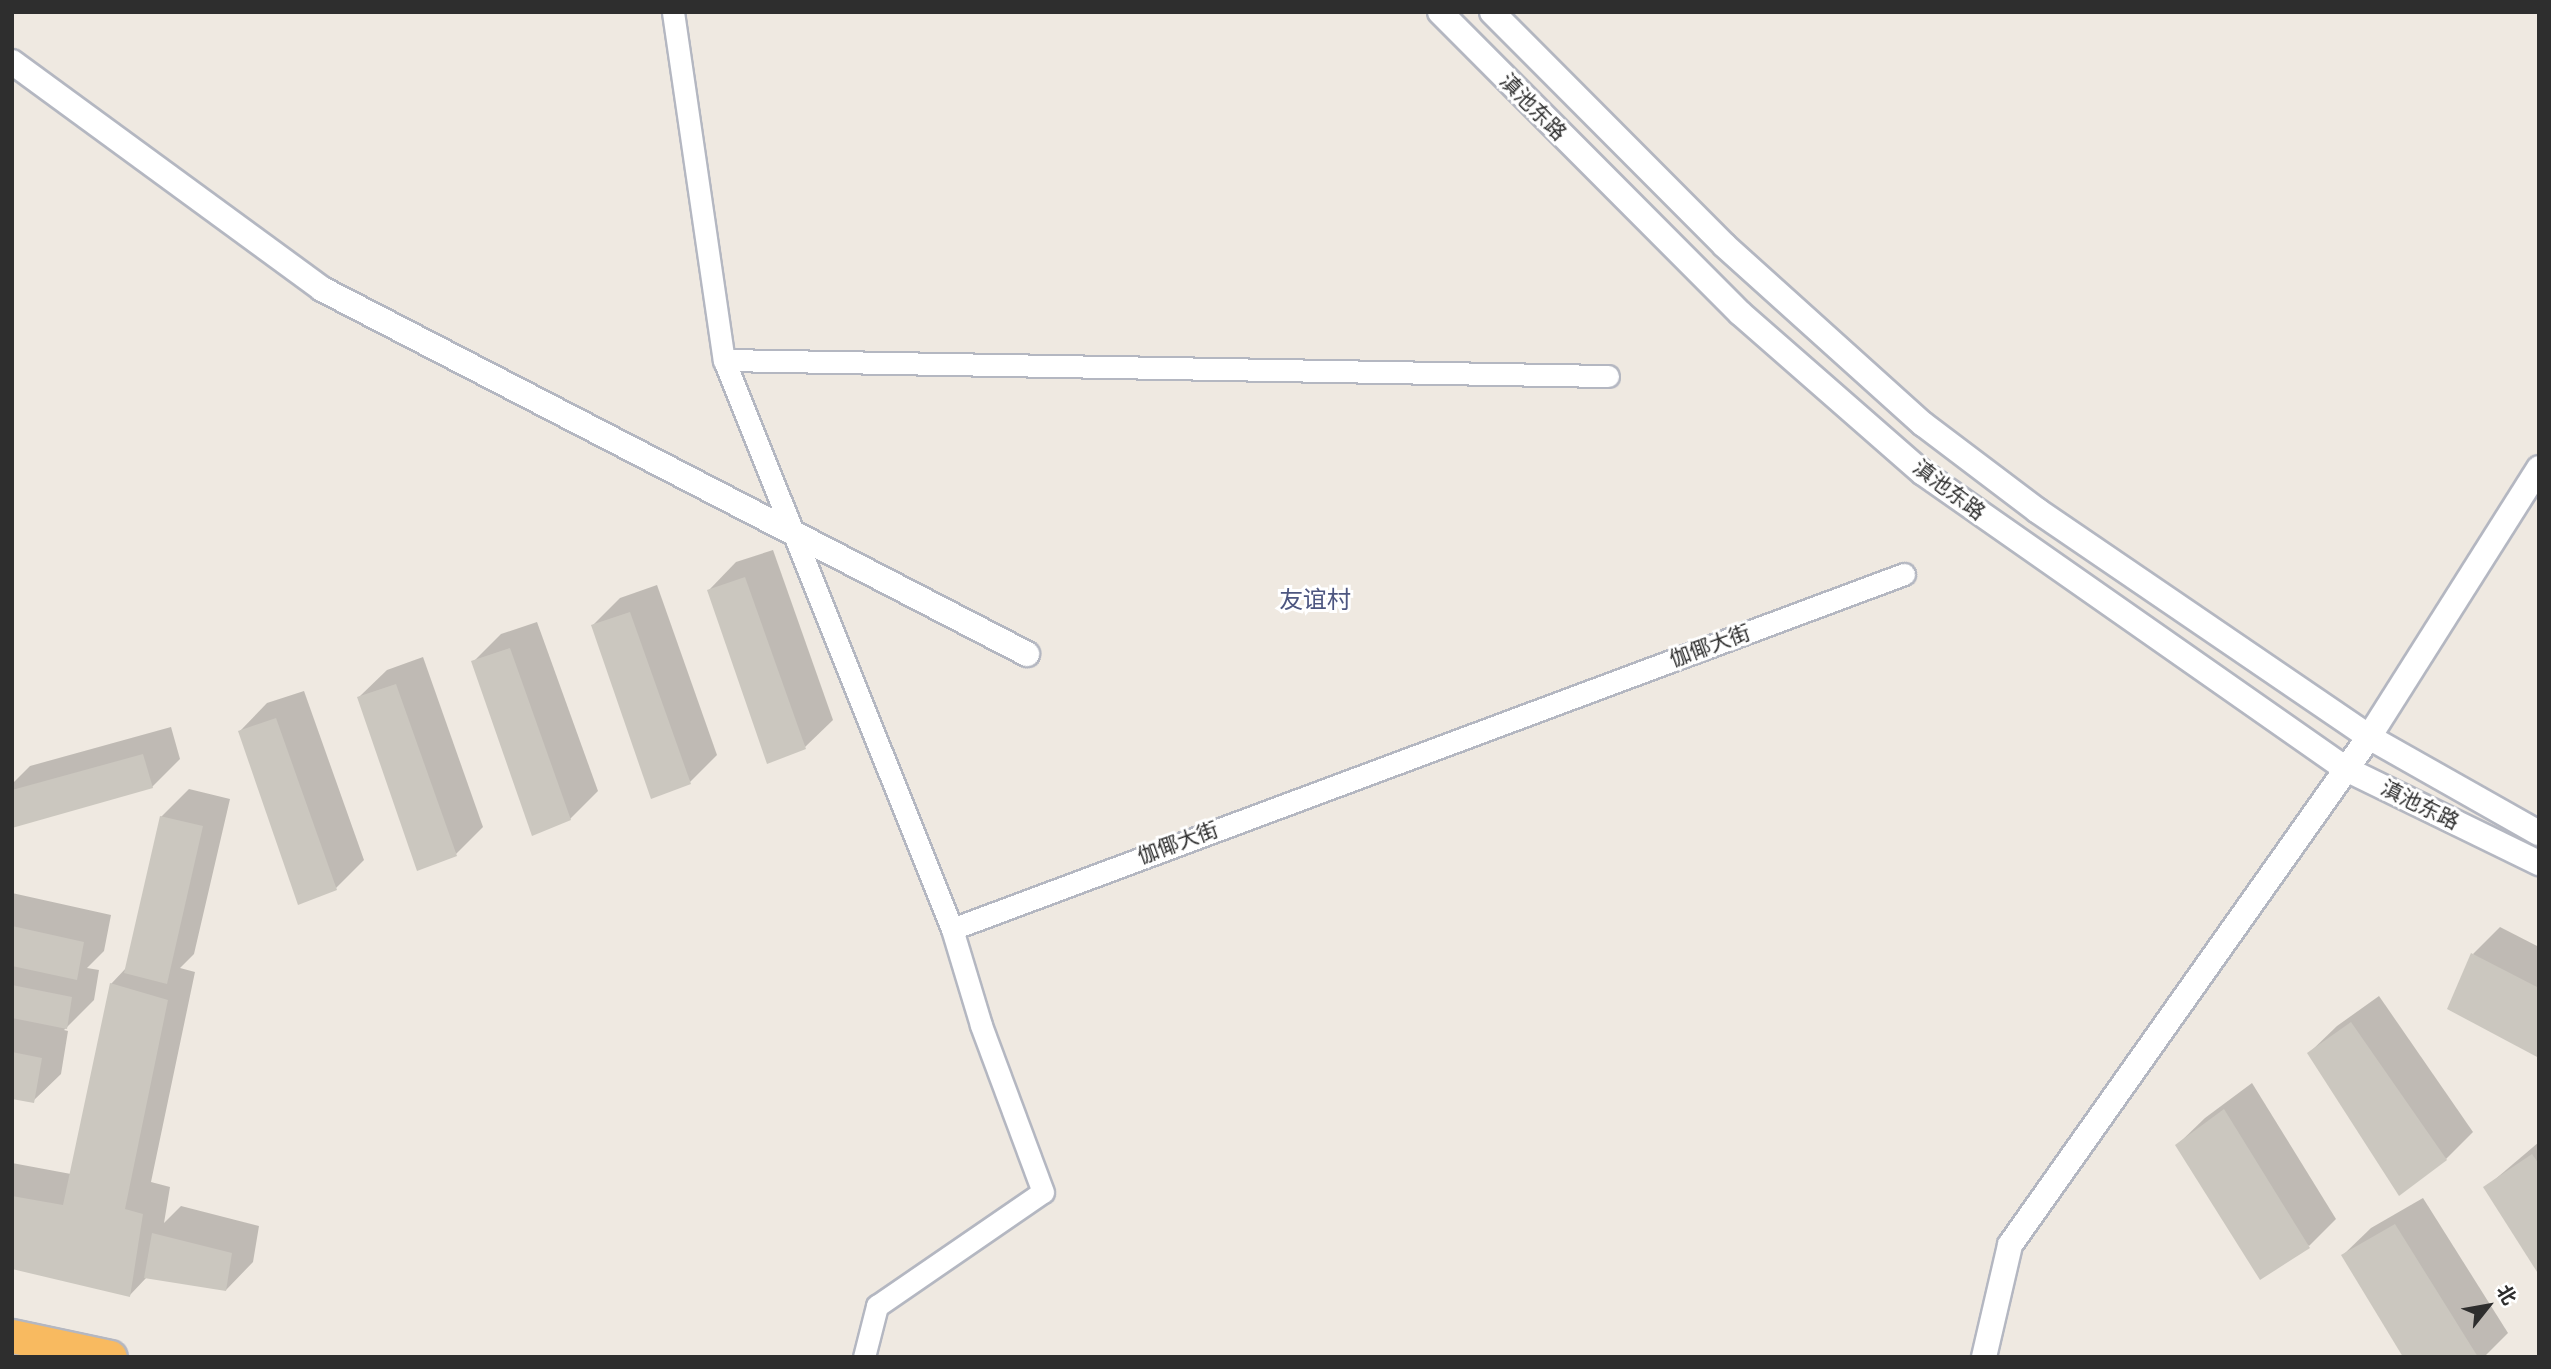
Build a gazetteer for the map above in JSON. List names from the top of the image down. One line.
{"streets":{"street":["滇池东路","伽倻大街"]},"districts":["友谊村"],"north":"top right"}
